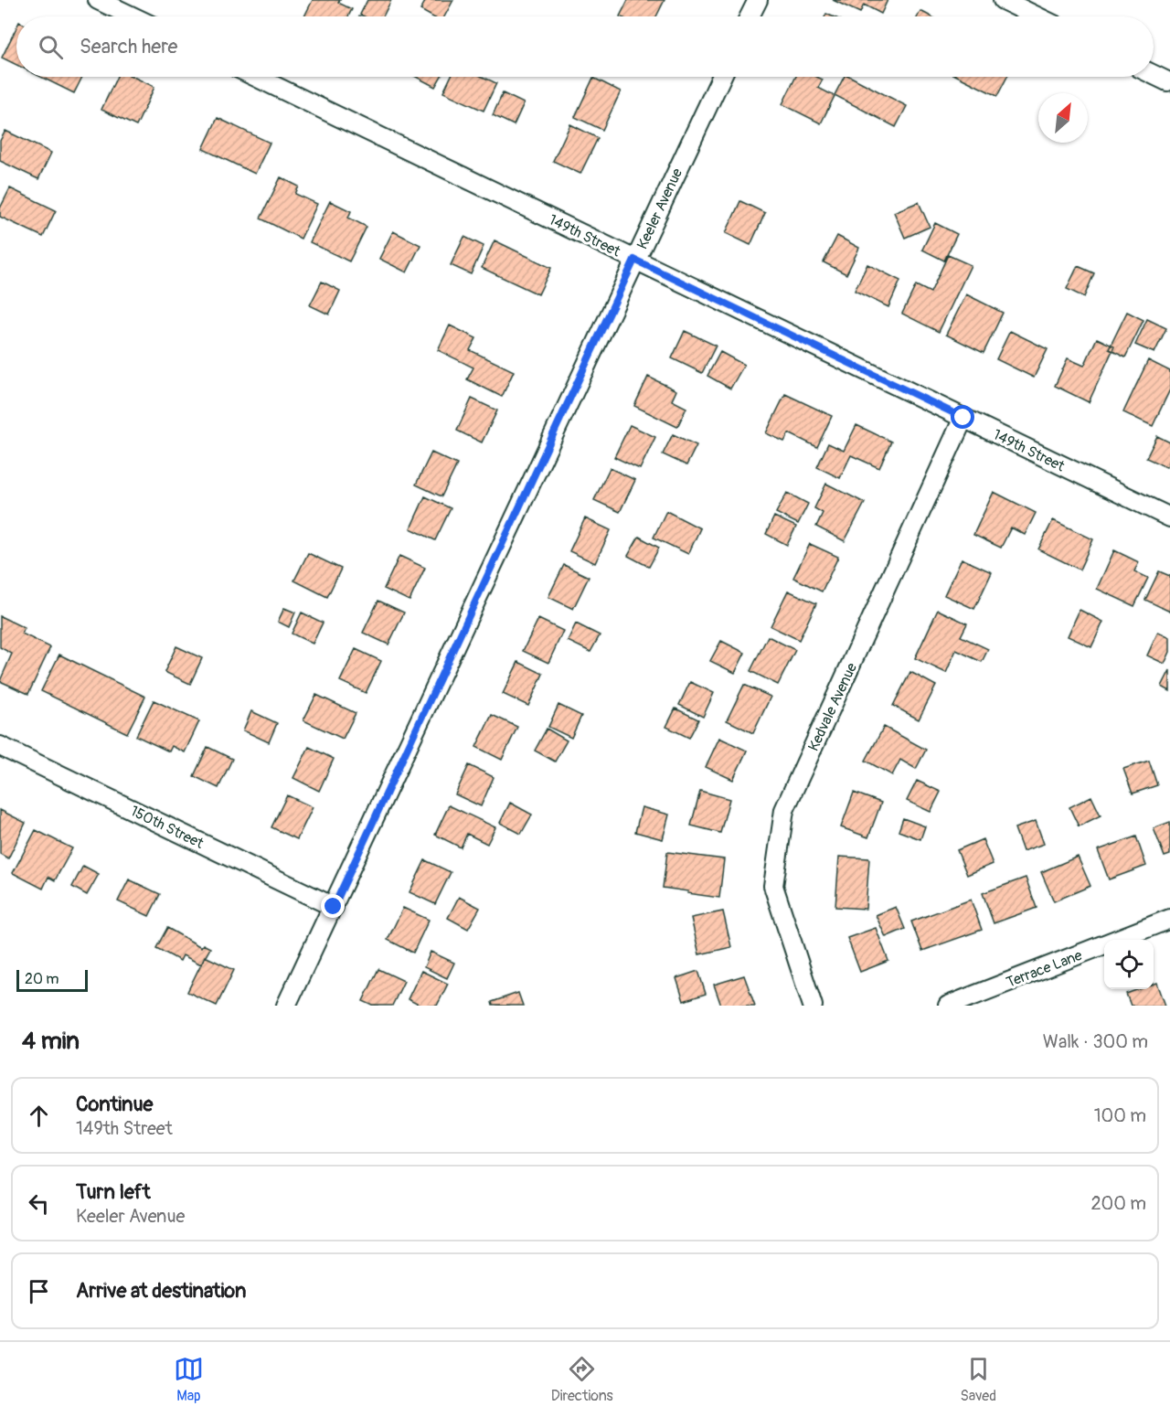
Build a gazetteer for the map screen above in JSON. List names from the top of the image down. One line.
{"streets":{"street":["Keeler Avenue","149th Street","Kedvale Avenue","150th Street","Terrace Lane"]},"crossings":[["Keeler Avenue","149th Street"],["Keeler Avenue","150th Street"],["149th Street","Kedvale Avenue"]],"scale_bar":"20 m","north":"top right","page":{"search":"Search here","scale":"20 m","heading":["4 min","Walk · 300 m"],"list":[["Continue","149th Street","100 m"],["Turn left","Keeler Avenue","200 m"],"Arrive at destination"],"nav":["Map","Directions","Saved"]}}
